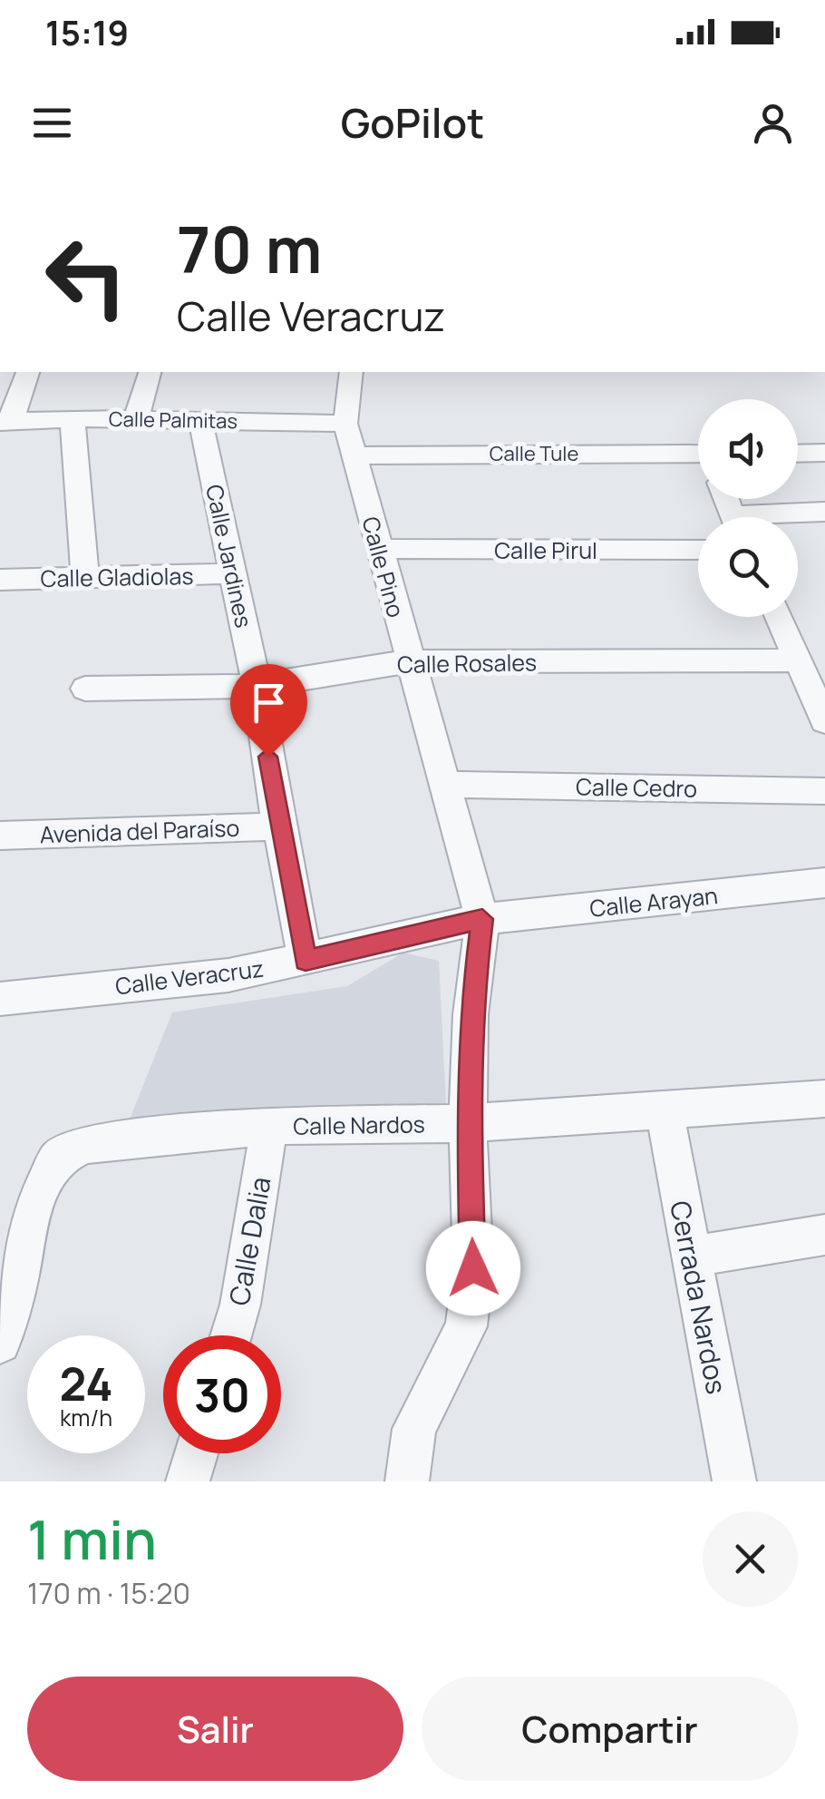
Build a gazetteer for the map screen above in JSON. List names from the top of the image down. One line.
{"streets":{"street":["Calle Palmitas","Calle Tule","Calle Pirul","Calle Jardines","Calle Pino","Calle Gladiolas","Calle Rosales","Calle Cedro","Avenida del Paraíso","Calle Arayan","Calle Veracruz","Calle Nardos","Calle Dalia","Cerrada Nardos"]},"crossings":[["Calle Palmitas","Calle Jardines"],["Calle Palmitas","Calle Pino"],["Calle Tule","Calle Pino"],["Calle Pirul","Calle Pino"],["Calle Jardines","Calle Gladiolas"],["Calle Jardines","Calle Rosales"],["Calle Jardines","Avenida del Paraíso"],["Calle Jardines","Calle Veracruz"],["Calle Pino","Calle Rosales"],["Calle Pino","Calle Cedro"],["Calle Pino","Calle Arayan"],["Calle Pino","Calle Veracruz"],["Calle Arayan","Calle Veracruz"],["Calle Nardos","Calle Dalia"],["Calle Nardos","Cerrada Nardos"]],"page":{"status":"15:19","header":"GoPilot","turn":["70 m","Calle Veracruz"],"speed":"24 km/h","limit":"30","heading":["1 min","170 m · 15:20"],"buttons":["Salir","Compartir"]}}
